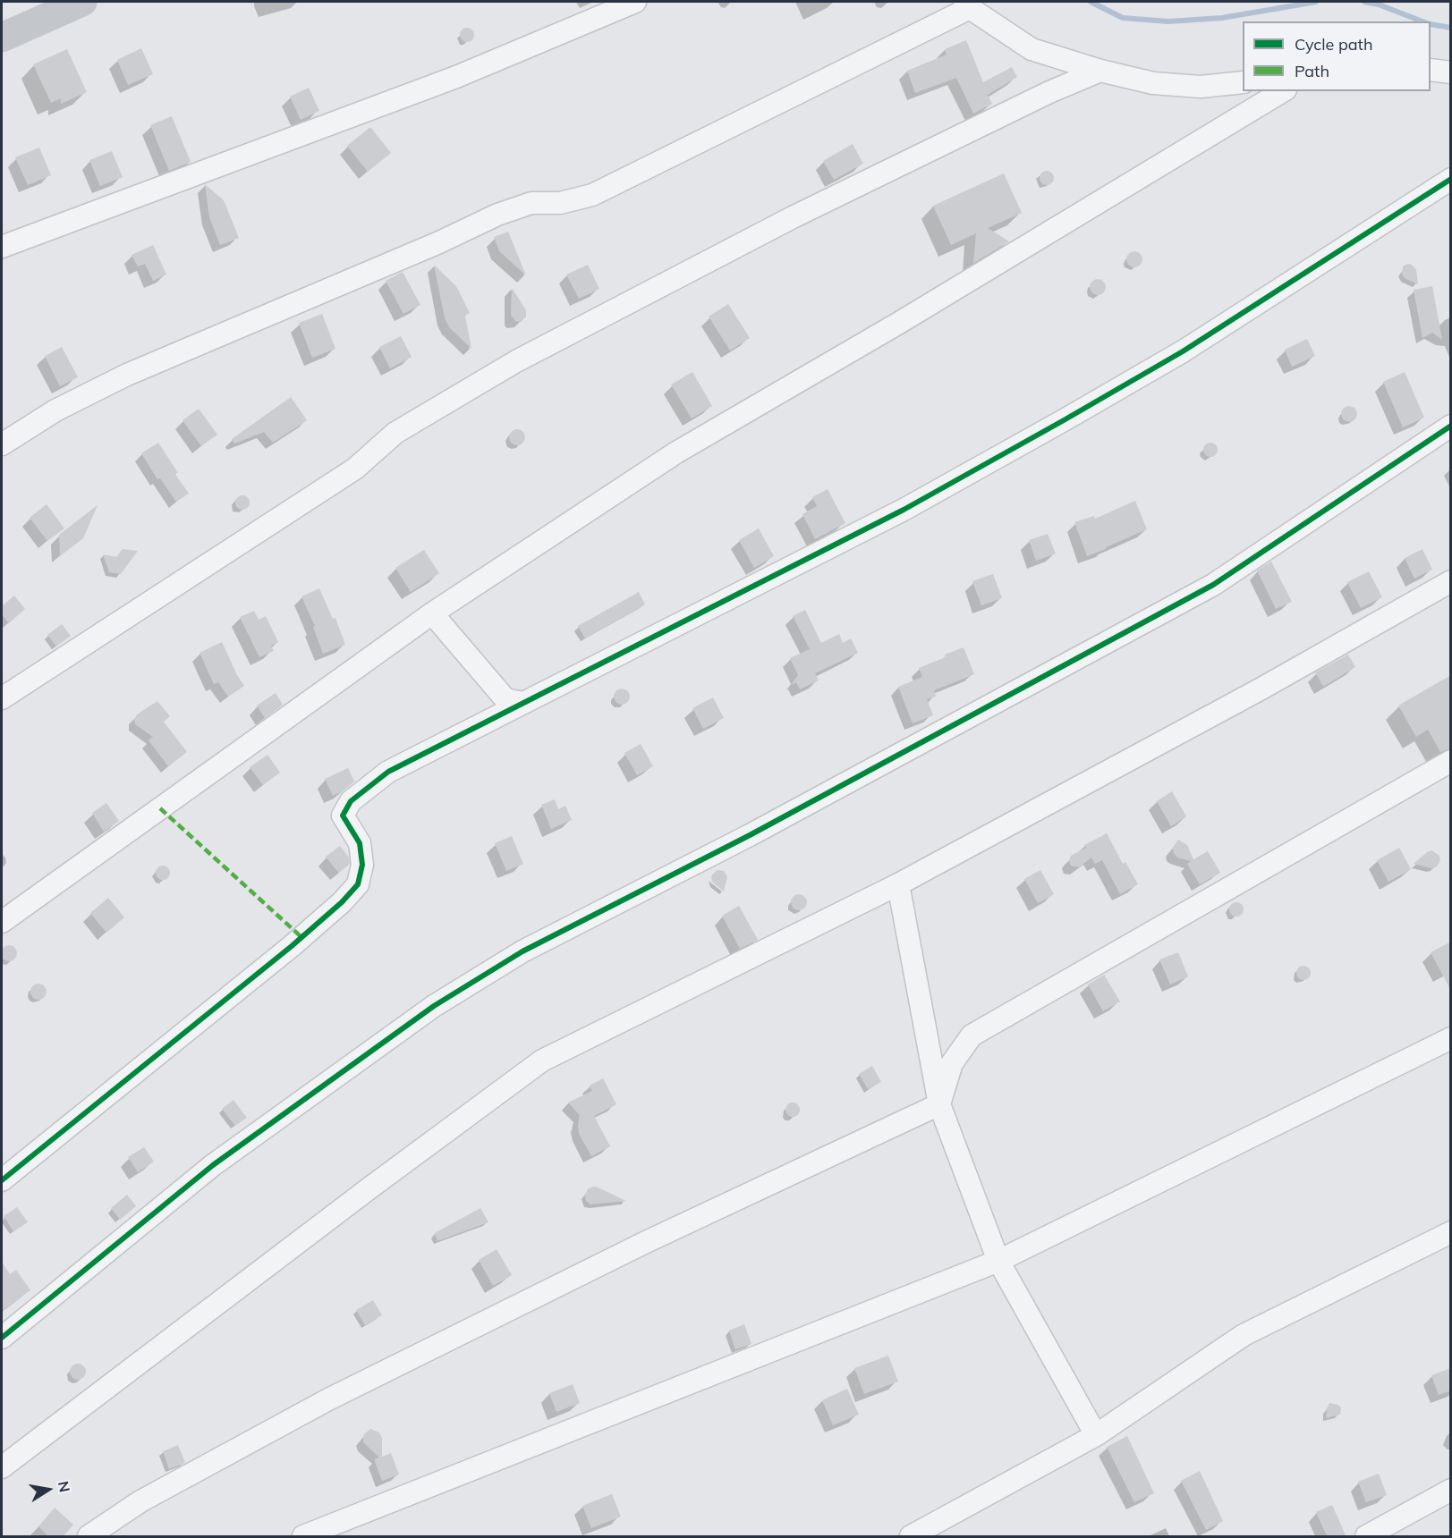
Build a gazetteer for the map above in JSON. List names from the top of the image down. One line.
{"legend":["Cycle path","Path"],"north":"right"}
